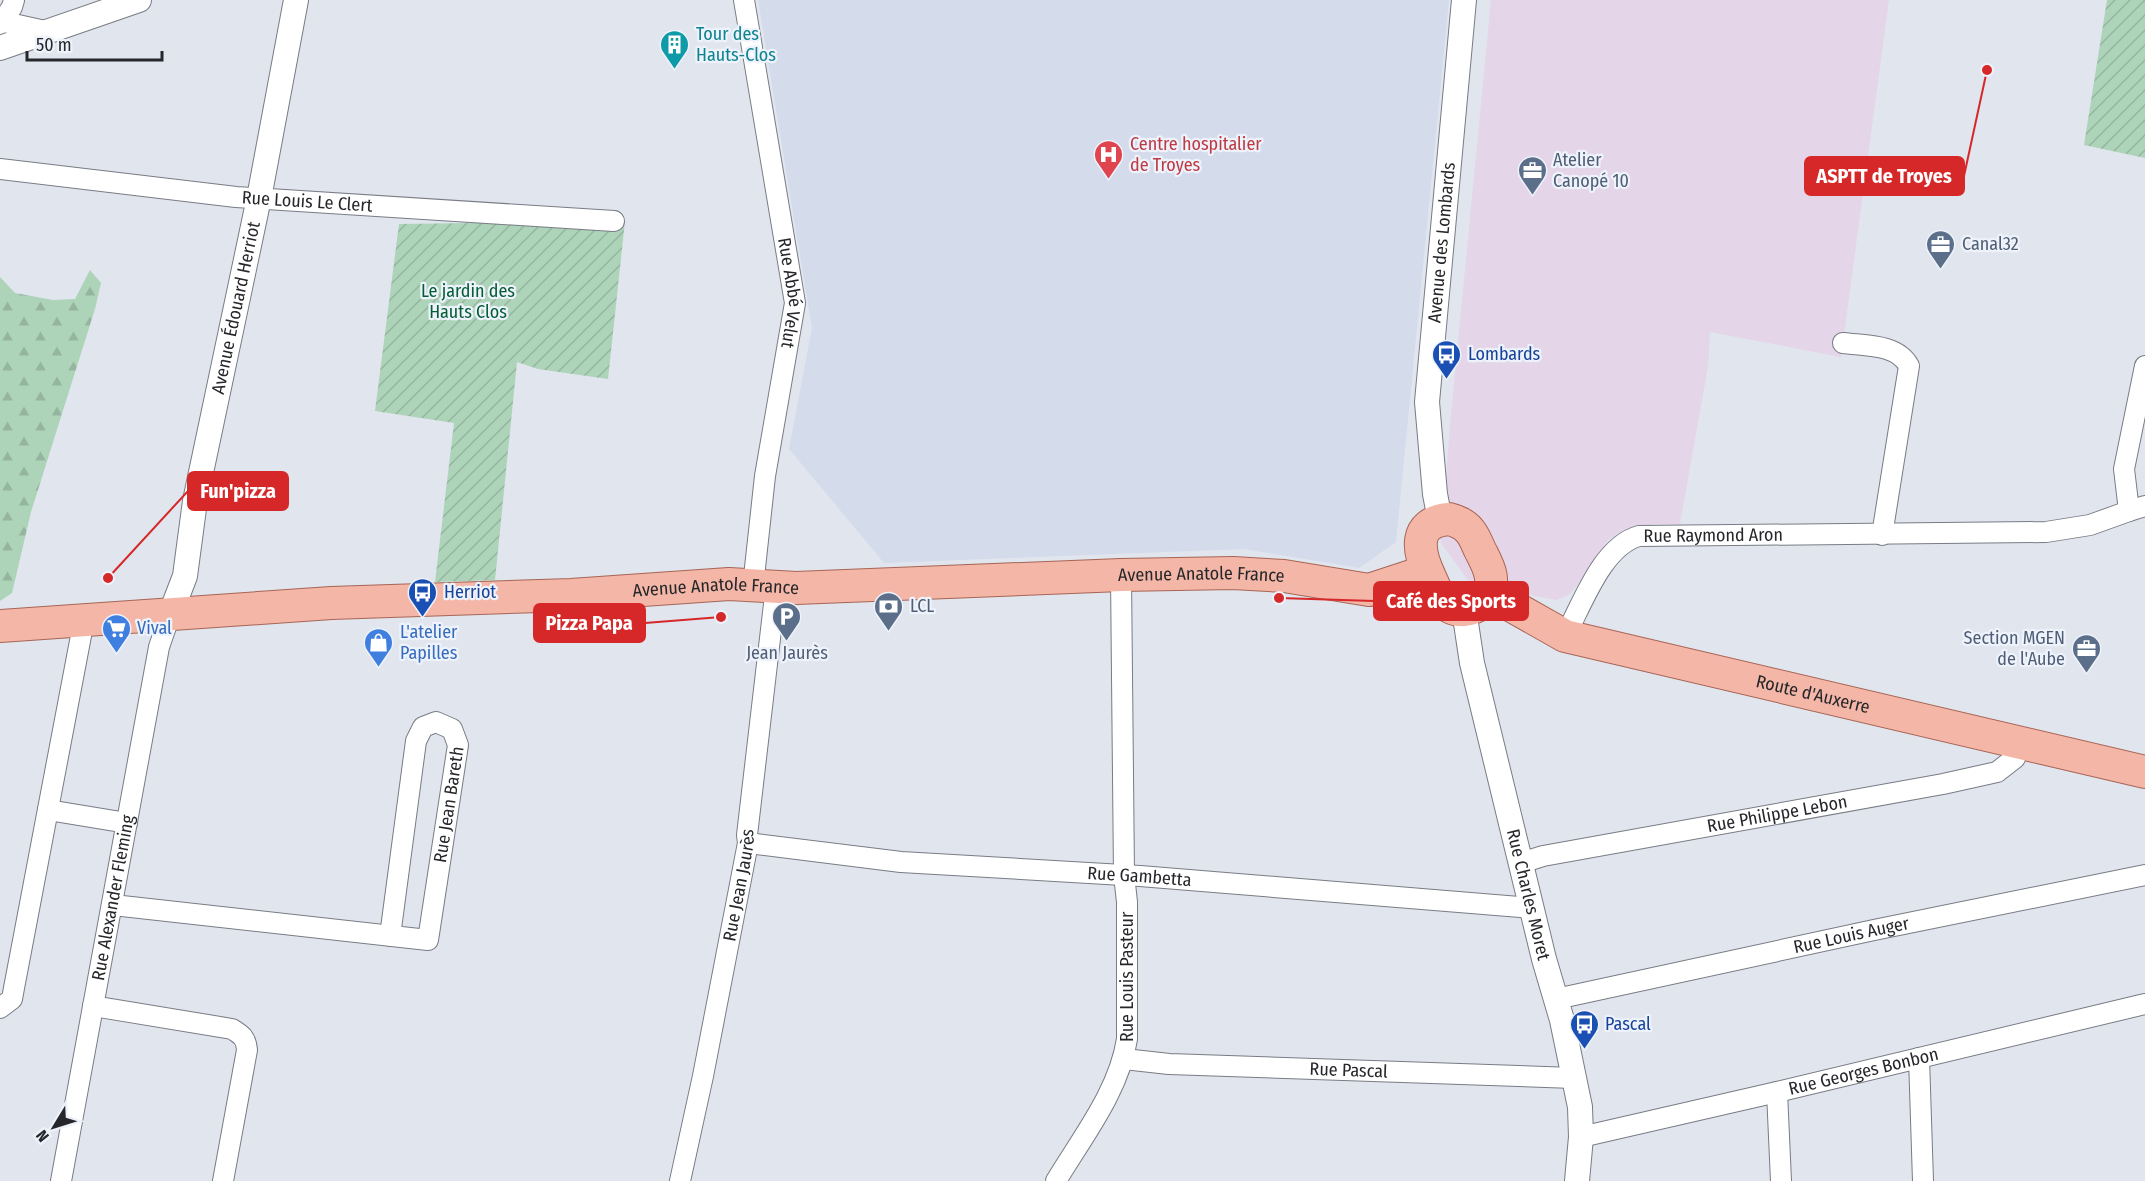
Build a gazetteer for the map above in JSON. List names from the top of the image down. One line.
{"streets":{"main road":["Avenue Anatole France","Route d'Auxerre"],"street":["Rue Louis Le Clert","Avenue des Lombards","Rue Abbé Velut","Avenue Édouard Herriot","Rue Raymond Aron","Rue Jean Bareth","Rue Philippe Lebon","Rue Gambetta","Rue Jean Jaurès","Rue Charles Moret","Rue Alexander Fleming","Rue Louis Auger","Rue Louis Pasteur","Rue Pascal","Rue Georges Bonbon"]},"crossings":[["Rue Louis Le Clert","Avenue Édouard Herriot"],["Avenue des Lombards","Avenue Anatole France"],["Avenue des Lombards","Route d'Auxerre"],["Avenue des Lombards","Rue Charles Moret"],["Rue Abbé Velut","Avenue Anatole France"],["Rue Abbé Velut","Rue Jean Jaurès"],["Avenue Édouard Herriot","Avenue Anatole France"],["Avenue Édouard Herriot","Rue Alexander Fleming"],["Rue Raymond Aron","Route d'Auxerre"],["Avenue Anatole France","Route d'Auxerre"],["Avenue Anatole France","Rue Jean Jaurès"],["Avenue Anatole France","Rue Charles Moret"],["Avenue Anatole France","Rue Alexander Fleming"],["Avenue Anatole France","Rue Louis Pasteur"],["Route d'Auxerre","Rue Philippe Lebon"],["Route d'Auxerre","Rue Charles Moret"],["Rue Jean Bareth","Rue Alexander Fleming"],["Rue Philippe Lebon","Rue Charles Moret"],["Rue Gambetta","Rue Jean Jaurès"],["Rue Gambetta","Rue Charles Moret"],["Rue Gambetta","Rue Louis Pasteur"],["Rue Charles Moret","Rue Louis Auger"],["Rue Charles Moret","Rue Pascal"],["Rue Charles Moret","Rue Georges Bonbon"],["Rue Louis Pasteur","Rue Pascal"]],"parks":["Le jardin des Hauts Clos"],"places":{"building":["Tour des Hauts-Clos"],"other":["ASPTT de Troyes","Fun'pizza","Café des Sports","Pizza Papa"],"hospital":["Centre hospitalier de Troyes"],"office":["Atelier Canopé 10","Canal32","Section MGEN de l'Aube"],"bus stop":["Lombards","Herriot","Pascal"],"bank":["LCL"],"parking":["Jean Jaurès"],"supermarket":["Vival"],"shop":["L'atelier Papilles"]},"scale_bar":"50 m","north":"bottom left"}
